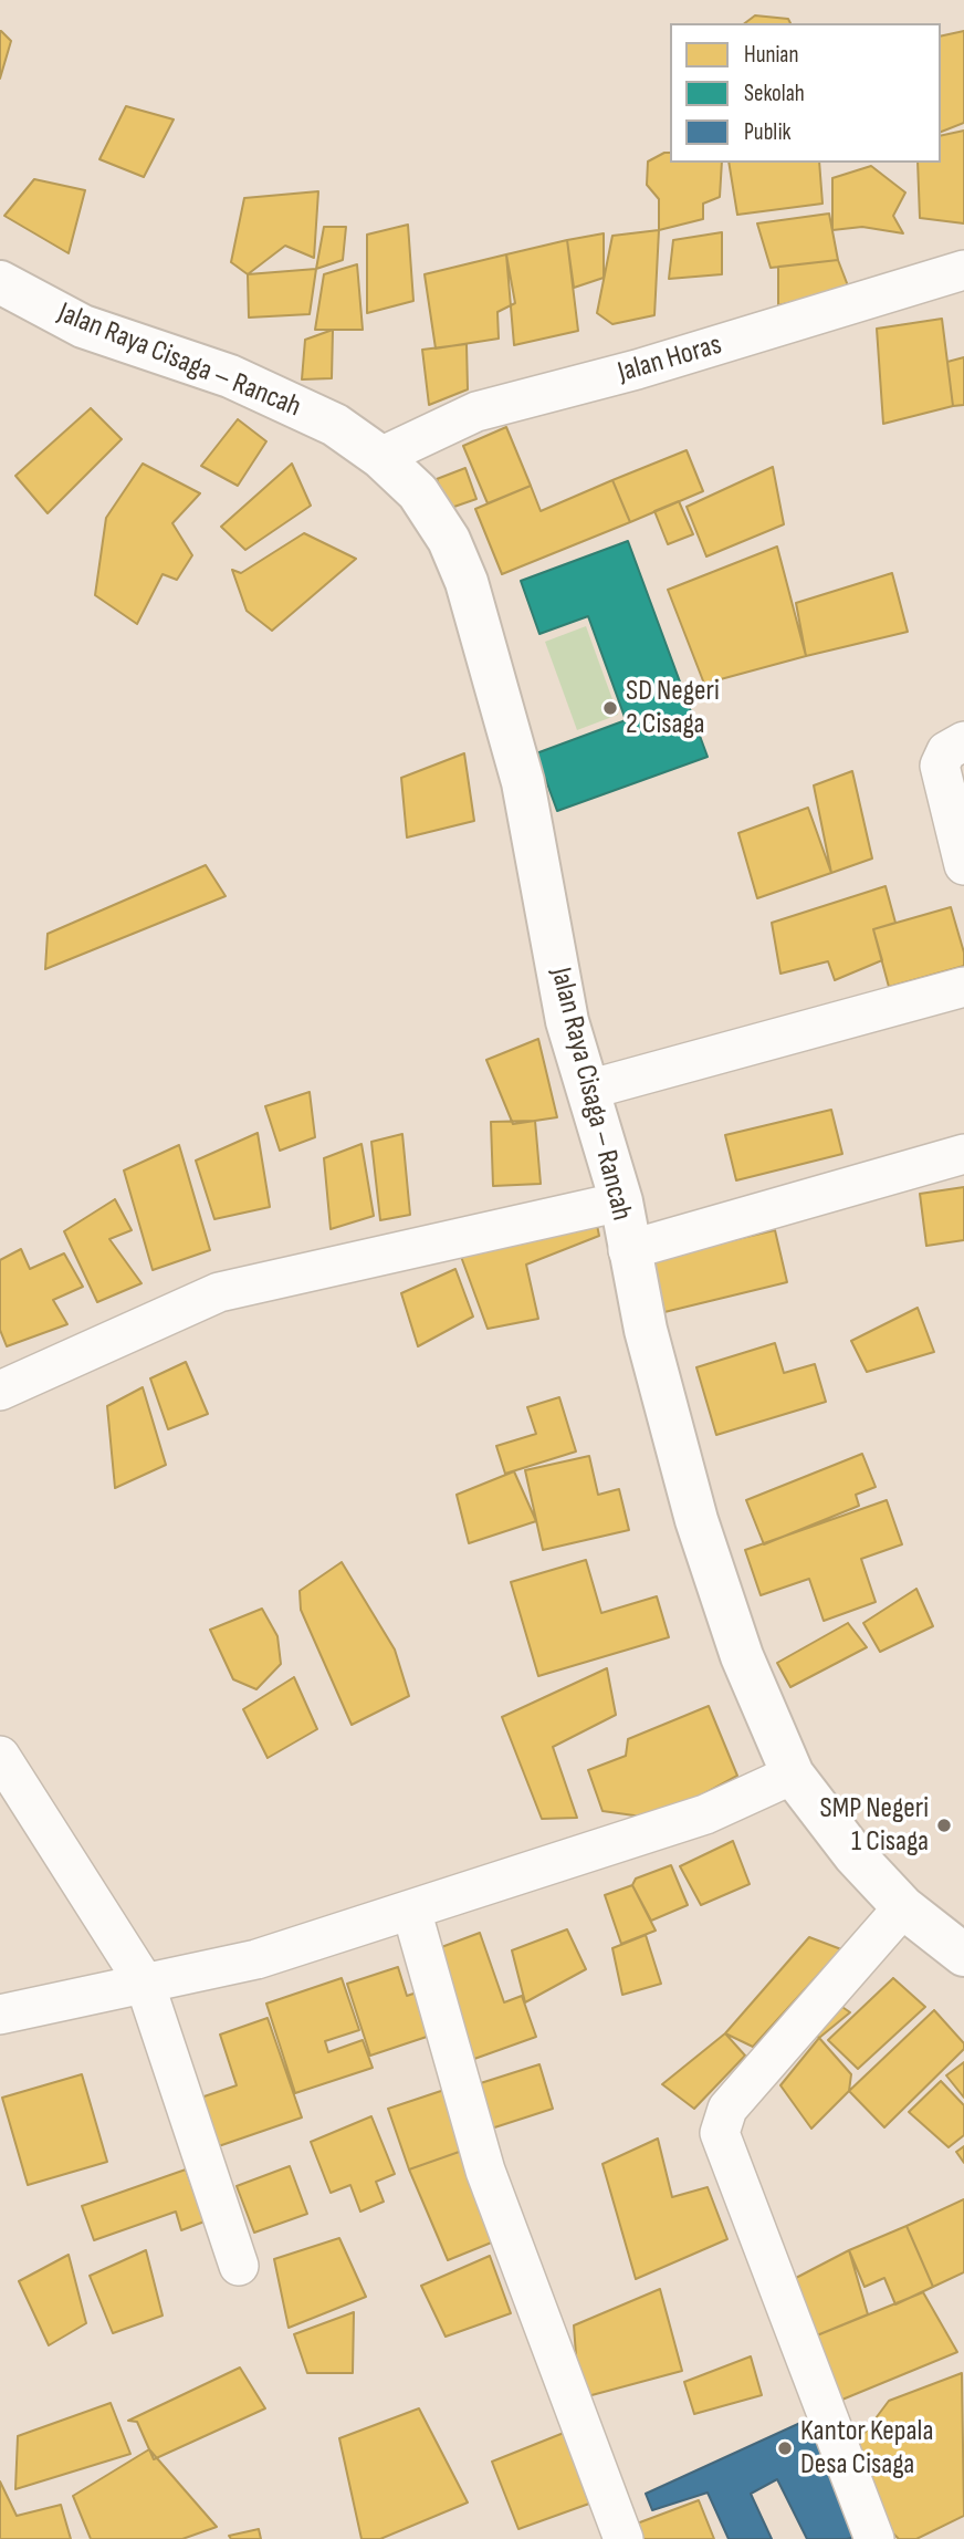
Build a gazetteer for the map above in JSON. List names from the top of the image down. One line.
{"streets":{"main road":["Jalan Raya Cisaga – Rancah"],"street":["Jalan Horas"]},"crossings":[["Jalan Horas","Jalan Raya Cisaga – Rancah"]],"places":["SD Negeri 2 Cisaga","SMP Negeri 1 Cisaga","Kantor Kepala Desa Cisaga"],"legend":["Hunian","Sekolah","Publik"]}
